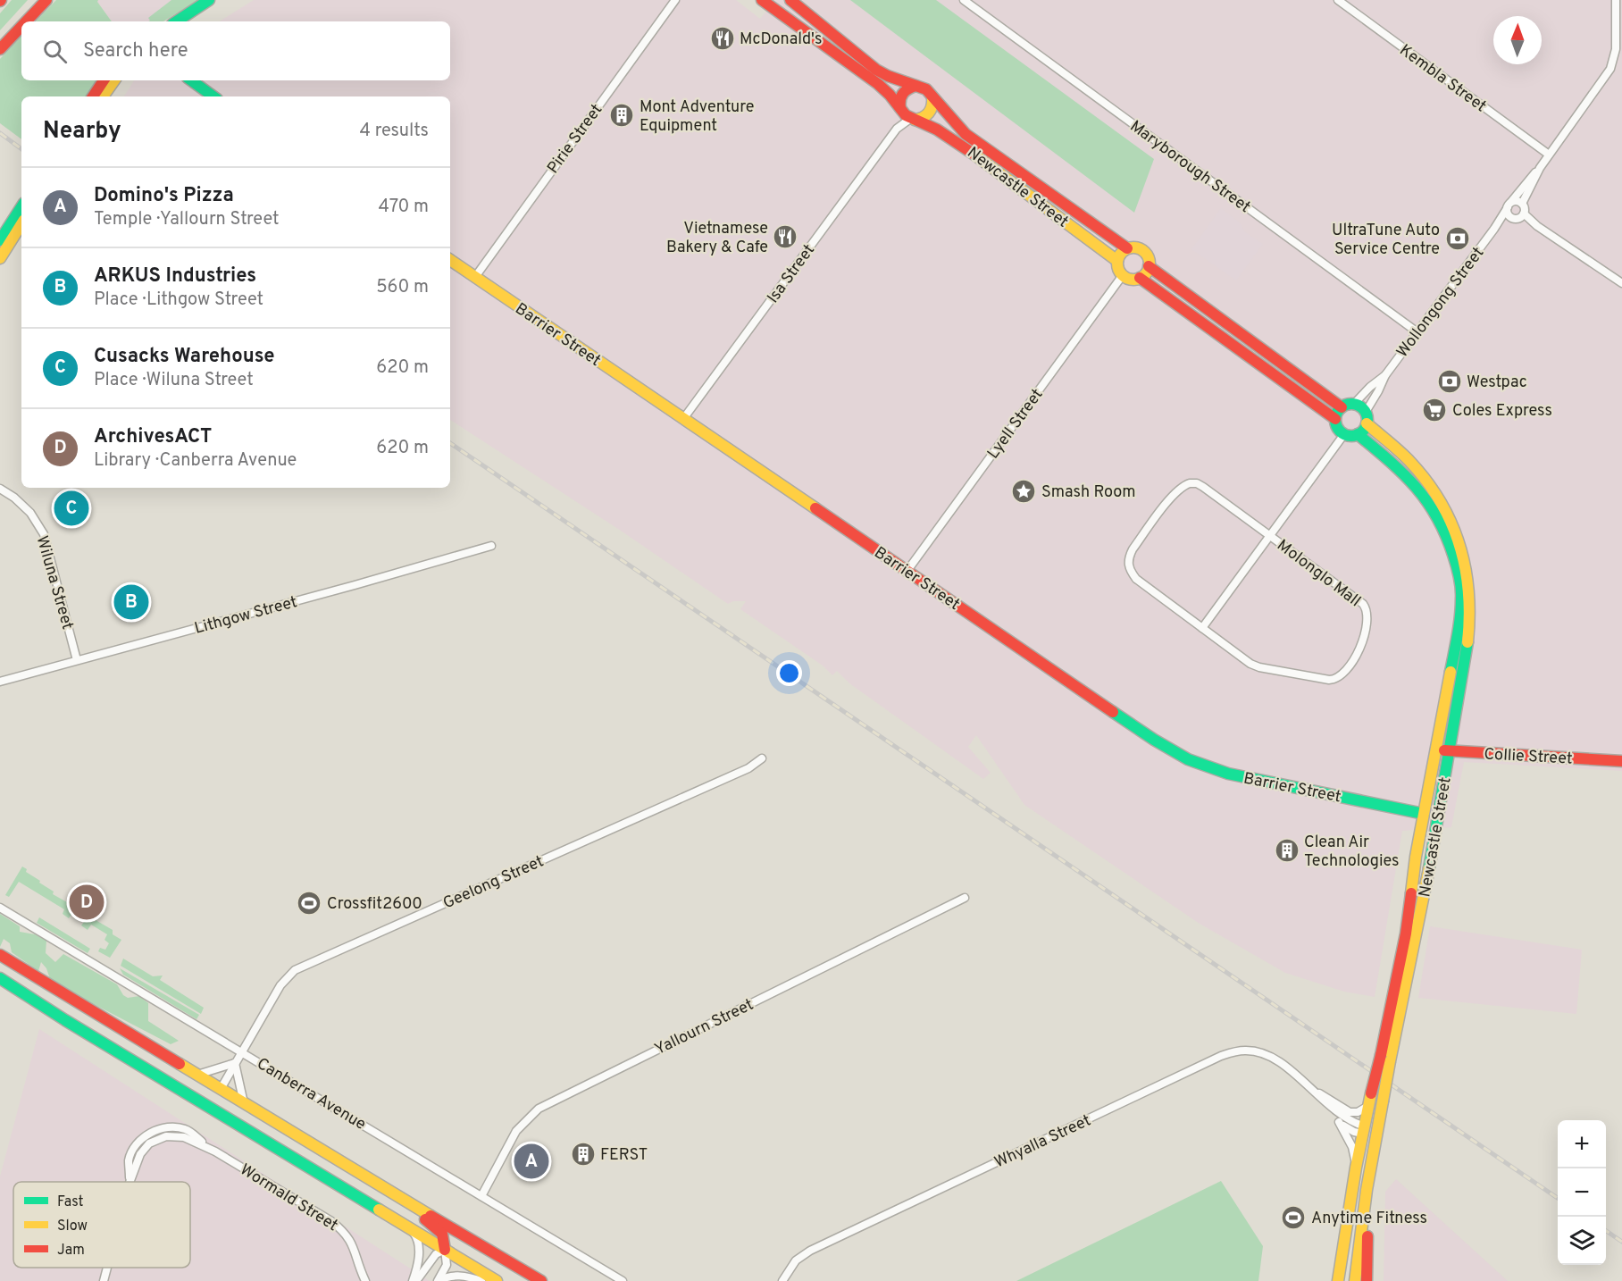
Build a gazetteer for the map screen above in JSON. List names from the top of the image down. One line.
{"streets":{"main road":["Newcastle Street","Barrier Street","Collie Street","Whyalla Street"],"street":["Kembla Street","Pirie Street","Maryborough Street","Isa Street","Wollongong Street","Lyell Street","Molonglo Mall","Wiluna Street","Lithgow Street","Geelong Street","Yallourn Street","Canberra Avenue","Wormald Street"]},"crossings":[["Kembla Street","Wollongong Street"],["Pirie Street","Barrier Street"],["Maryborough Street","Wollongong Street"],["Newcastle Street","Isa Street"],["Newcastle Street","Wollongong Street"],["Newcastle Street","Barrier Street"],["Newcastle Street","Lyell Street"],["Newcastle Street","Molonglo Mall"],["Newcastle Street","Collie Street"],["Newcastle Street","Whyalla Street"],["Isa Street","Barrier Street"],["Wollongong Street","Molonglo Mall"],["Barrier Street","Lyell Street"],["Wiluna Street","Lithgow Street"],["Geelong Street","Canberra Avenue"],["Yallourn Street","Canberra Avenue"]],"places":{"restaurant":["McDonald's","Vietnamese Bakery & Cafe"],"building":["Mont Adventure Equipment","Clean Air Technologies","FERST"],"bank":["UltraTune Auto Service Centre","Westpac"],"supermarket":["Coles Express"],"place":["Smash Room"],"sports":["Crossfit2600","Anytime Fitness"]},"legend":["Fast","Slow","Jam"],"north":"top","page":{"search":"Search here","heading":["Nearby","4 results"],"list":[{"mark":"A","name":"Domino's Pizza","note":"Temple · Yallourn Street","value":"470 m"},{"mark":"B","name":"ARKUS Industries","note":"Place · Lithgow Street","value":"560 m"},{"mark":"C","name":"Cusacks Warehouse","note":"Place · Wiluna Street","value":"620 m"},{"mark":"D","name":"ArchivesACT","note":"Library · Canberra Avenue","value":"620 m"}],"pins":["C","B","D","A"],"map_buttons":["+","−"]}}
